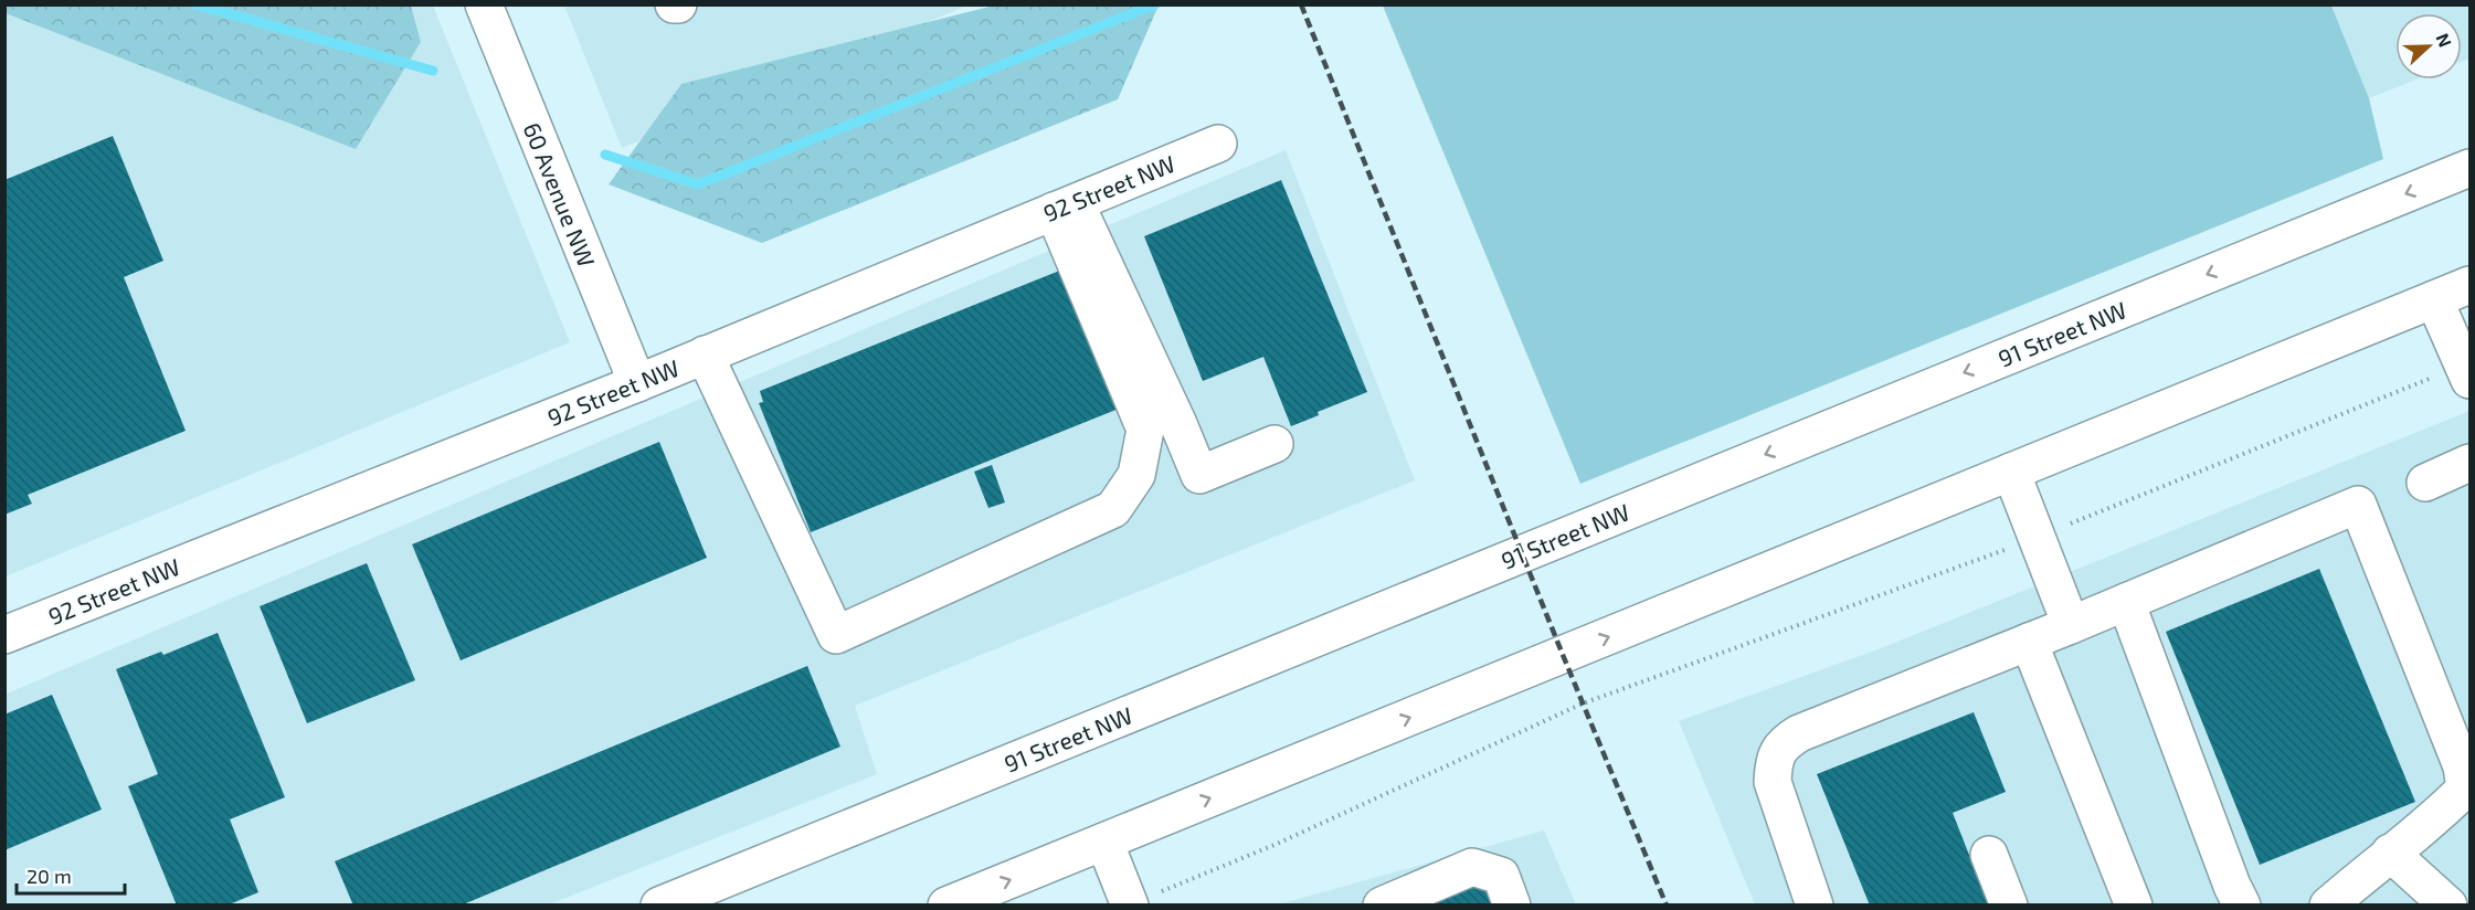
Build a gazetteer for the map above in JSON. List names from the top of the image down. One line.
{"streets":{"main road":["92 Street NW","60 Avenue NW","91 Street NW"]},"crossings":[["92 Street NW","60 Avenue NW"]],"scale_bar":"20 m","north":"right"}
